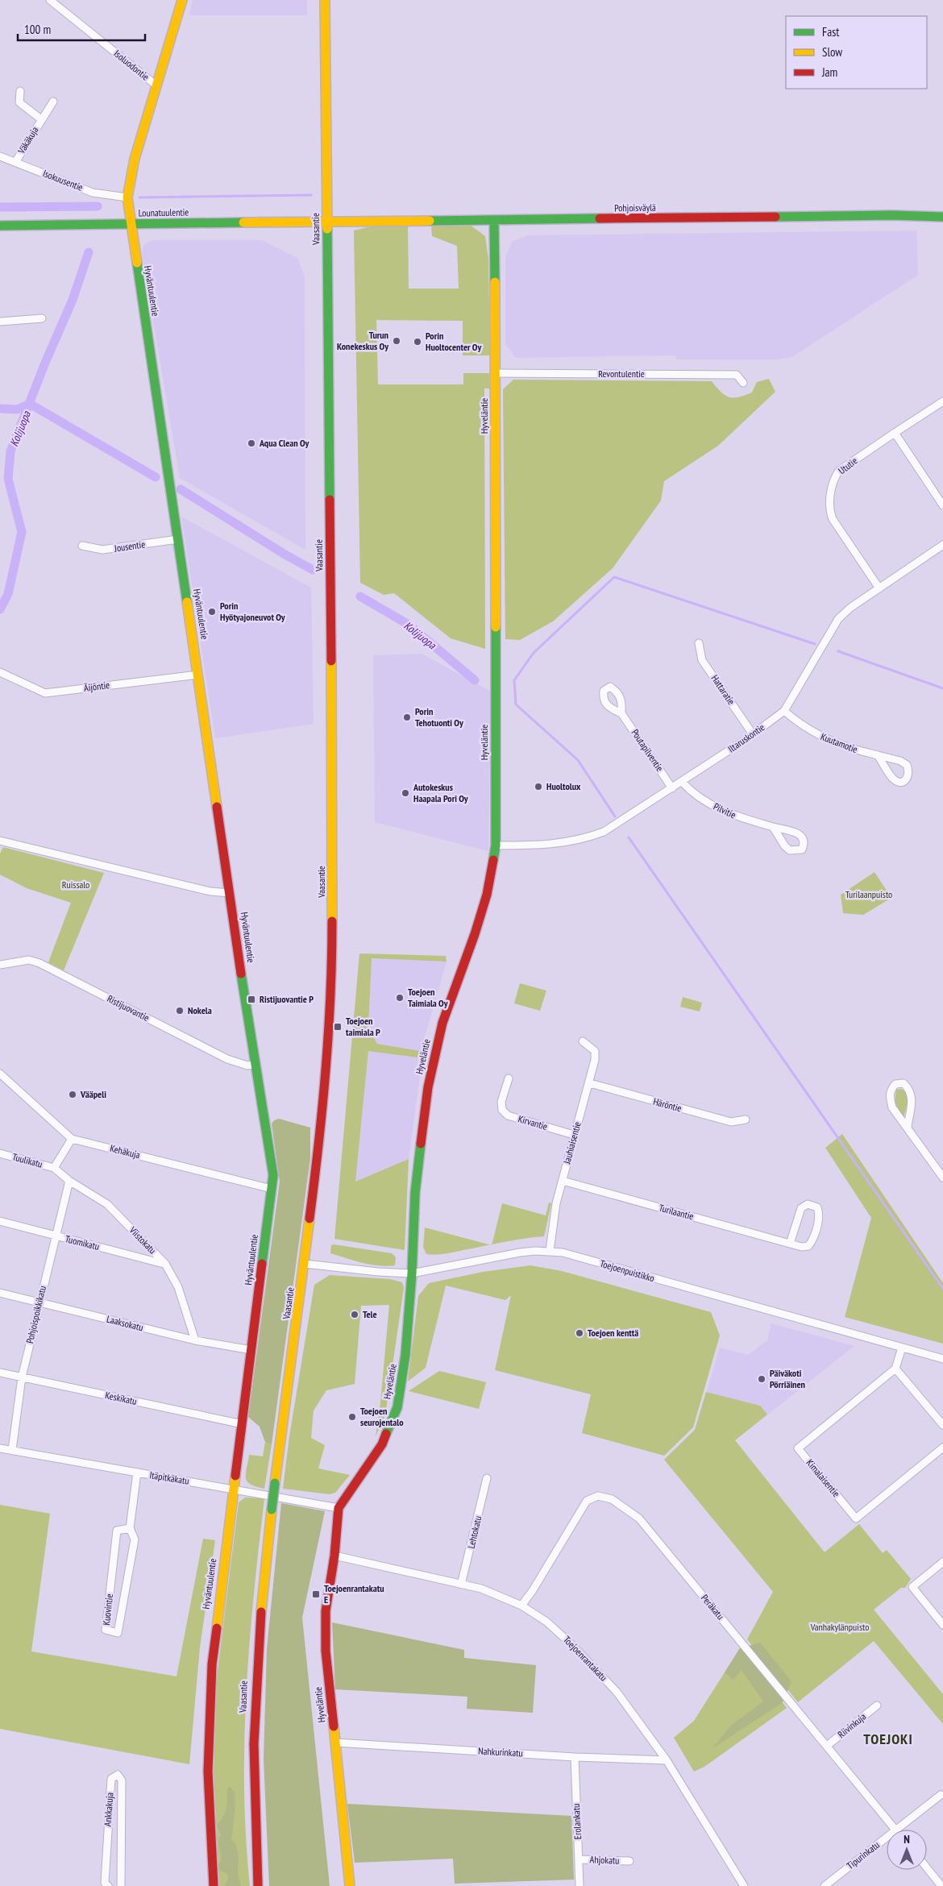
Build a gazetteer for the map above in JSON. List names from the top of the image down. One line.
{"streets":{"street":["Isoluodontie","Väkäkuja","Isokuusentie","Pohjoisväylä","Lounatuulentie","Vaasantie","Hyväntuulentie","Revontulentie","Hyveläntie","Ututie","Jousentie","Äijöntie","Hattaratie","Iltaruskontie","Kuutamotie","Poutapilventie","Pilvitie","Ristijuovantie","Häröntie","Kirvantie","Jauhiaisentie","Kehäkuja","Tuulikatu","Turilaantie","Viistokatu","Tuomikatu","Toejoenpuistikko","Pohjoispoikkikatu","Laaksokatu","Keskikatu","Itäpitkäkatu","Kimalaisentie","Lehtokatu","Peräkatu","Kuovintie","Toejoenrantakatu","Riivinkuja","Nahkurinkatu","Ankkakuja","Erolankatu","Tipurinkatu","Ahjokatu"]},"crossings":[["Isoluodontie","Hyväntuulentie"],["Väkäkuja","Isokuusentie"],["Isokuusentie","Hyväntuulentie"],["Pohjoisväylä","Lounatuulentie"],["Pohjoisväylä","Vaasantie"],["Pohjoisväylä","Hyveläntie"],["Lounatuulentie","Vaasantie"],["Lounatuulentie","Hyväntuulentie"],["Vaasantie","Toejoenpuistikko"],["Hyväntuulentie","Jousentie"],["Hyväntuulentie","Äijöntie"],["Hyväntuulentie","Ristijuovantie"],["Hyväntuulentie","Kehäkuja"],["Hyväntuulentie","Laaksokatu"],["Hyväntuulentie","Keskikatu"],["Hyväntuulentie","Itäpitkäkatu"],["Revontulentie","Hyveläntie"],["Hyveläntie","Iltaruskontie"],["Hyveläntie","Toejoenpuistikko"],["Hyveläntie","Itäpitkäkatu"],["Hyveläntie","Toejoenrantakatu"],["Hyveläntie","Nahkurinkatu"],["Ututie","Iltaruskontie"],["Hattaratie","Iltaruskontie"],["Iltaruskontie","Kuutamotie"],["Iltaruskontie","Poutapilventie"],["Iltaruskontie","Pilvitie"],["Häröntie","Jauhiaisentie"],["Kirvantie","Jauhiaisentie"],["Jauhiaisentie","Turilaantie"],["Jauhiaisentie","Toejoenpuistikko"],["Tuulikatu","Viistokatu"],["Viistokatu","Tuomikatu"],["Viistokatu","Pohjoispoikkikatu"],["Viistokatu","Laaksokatu"],["Tuomikatu","Pohjoispoikkikatu"],["Pohjoispoikkikatu","Laaksokatu"],["Pohjoispoikkikatu","Keskikatu"],["Pohjoispoikkikatu","Itäpitkäkatu"],["Itäpitkäkatu","Kuovintie"],["Lehtokatu","Toejoenrantakatu"],["Peräkatu","Toejoenrantakatu"],["Peräkatu","Riivinkuja"],["Peräkatu","Tipurinkatu"],["Toejoenrantakatu","Nahkurinkatu"],["Nahkurinkatu","Erolankatu"],["Erolankatu","Ahjokatu"]],"districts":["TOEJOKI"],"water":["Kolijuopa"],"parks":["Ruissalo","Turilaanpuisto","Vanhakylänpuisto"],"places":{"other":["Turun Konekeskus Oy","Porin Huoltocenter Oy","Aqua Clean Oy","Porin Hyötyajoneuvot Oy","Porin Tehotuonti Oy","Huoltolux","Autokeskus Haapala Pori Oy","Toejoen Taimiala Oy","Nokela","Vääpeli","Tele","Toejoen kenttä","Päiväkoti Pörriäinen","Toejoen seurojentalo"],"transit":["Ristijuovantie P","Toejoen taimiala P","Toejoenrantakatu E"]},"legend":["Fast","Slow","Jam"],"scale_bar":"100 m","north":"top"}
